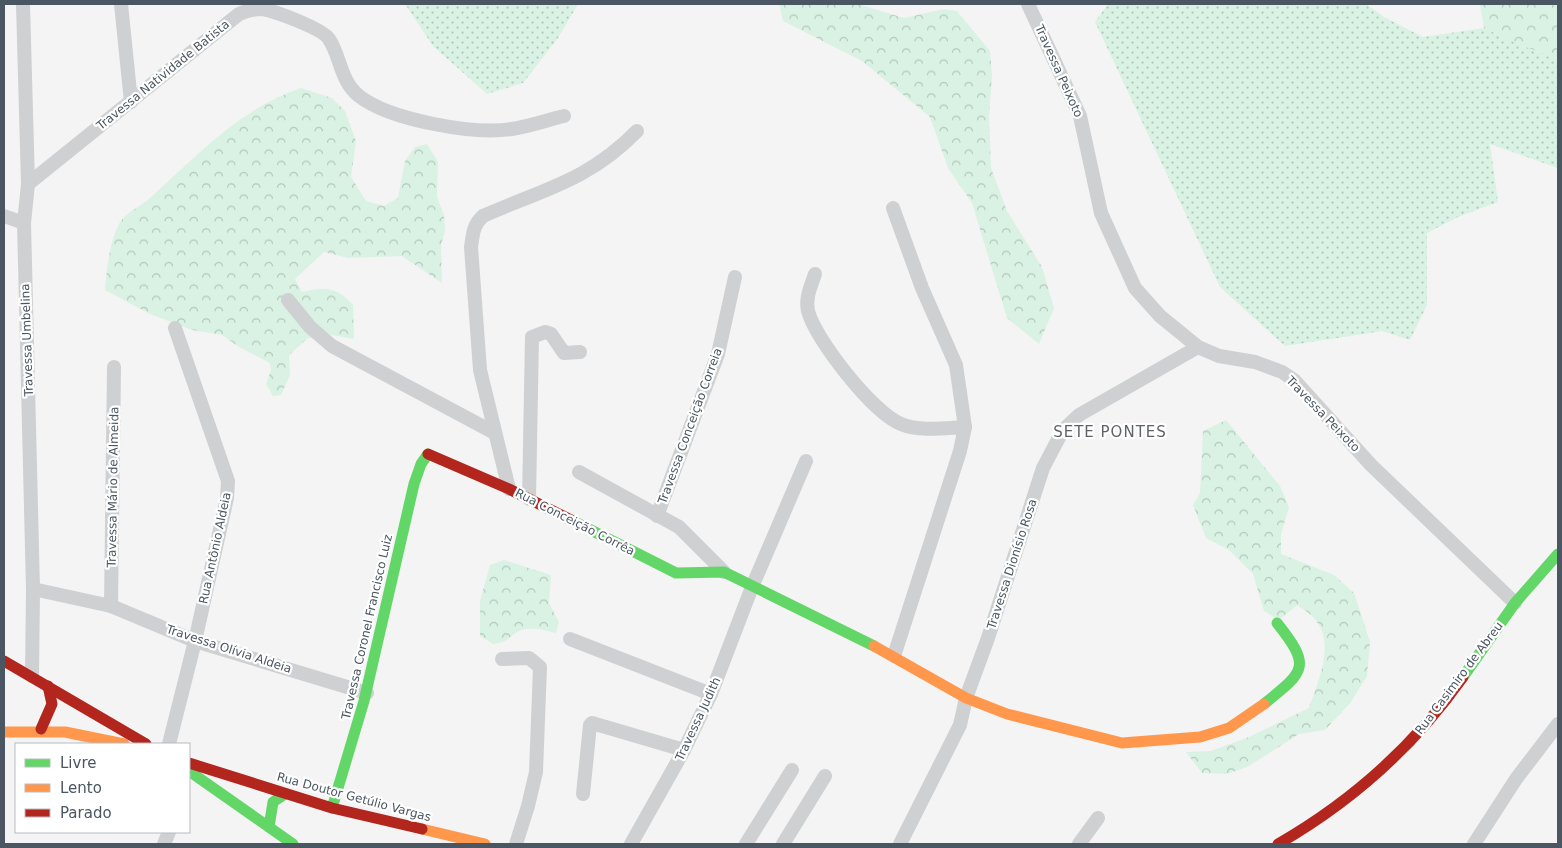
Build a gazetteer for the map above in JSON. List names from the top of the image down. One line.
{"streets":{"street":["Travessa Peixoto","Travessa Natividade Batista","Travessa Umbelina","Travessa Conceição Correia","Travessa Mário de Almeida","Rua Conceição Corrêa","Rua Antônio Aldeia","Travessa Dionísio Rosa","Travessa Coronel Francisco Luiz","Travessa Olívia Aldeia","Rua Casimiro de Abreu","Travessa Judith","Rua Doutor Getúlio Vargas"]},"crossings":[["Travessa Peixoto","Travessa Dionísio Rosa"],["Travessa Peixoto","Rua Casimiro de Abreu"],["Travessa Natividade Batista","Travessa Umbelina"],["Travessa Umbelina","Travessa Olívia Aldeia"],["Travessa Conceição Correia","Rua Conceição Corrêa"],["Travessa Mário de Almeida","Travessa Olívia Aldeia"],["Rua Conceição Corrêa","Travessa Dionísio Rosa"],["Rua Conceição Corrêa","Travessa Coronel Francisco Luiz"],["Rua Conceição Corrêa","Travessa Judith"],["Rua Antônio Aldeia","Travessa Olívia Aldeia"],["Travessa Coronel Francisco Luiz","Travessa Olívia Aldeia"],["Travessa Coronel Francisco Luiz","Rua Doutor Getúlio Vargas"]],"districts":["SETE PONTES"],"legend":["Livre","Lento","Parado"]}
